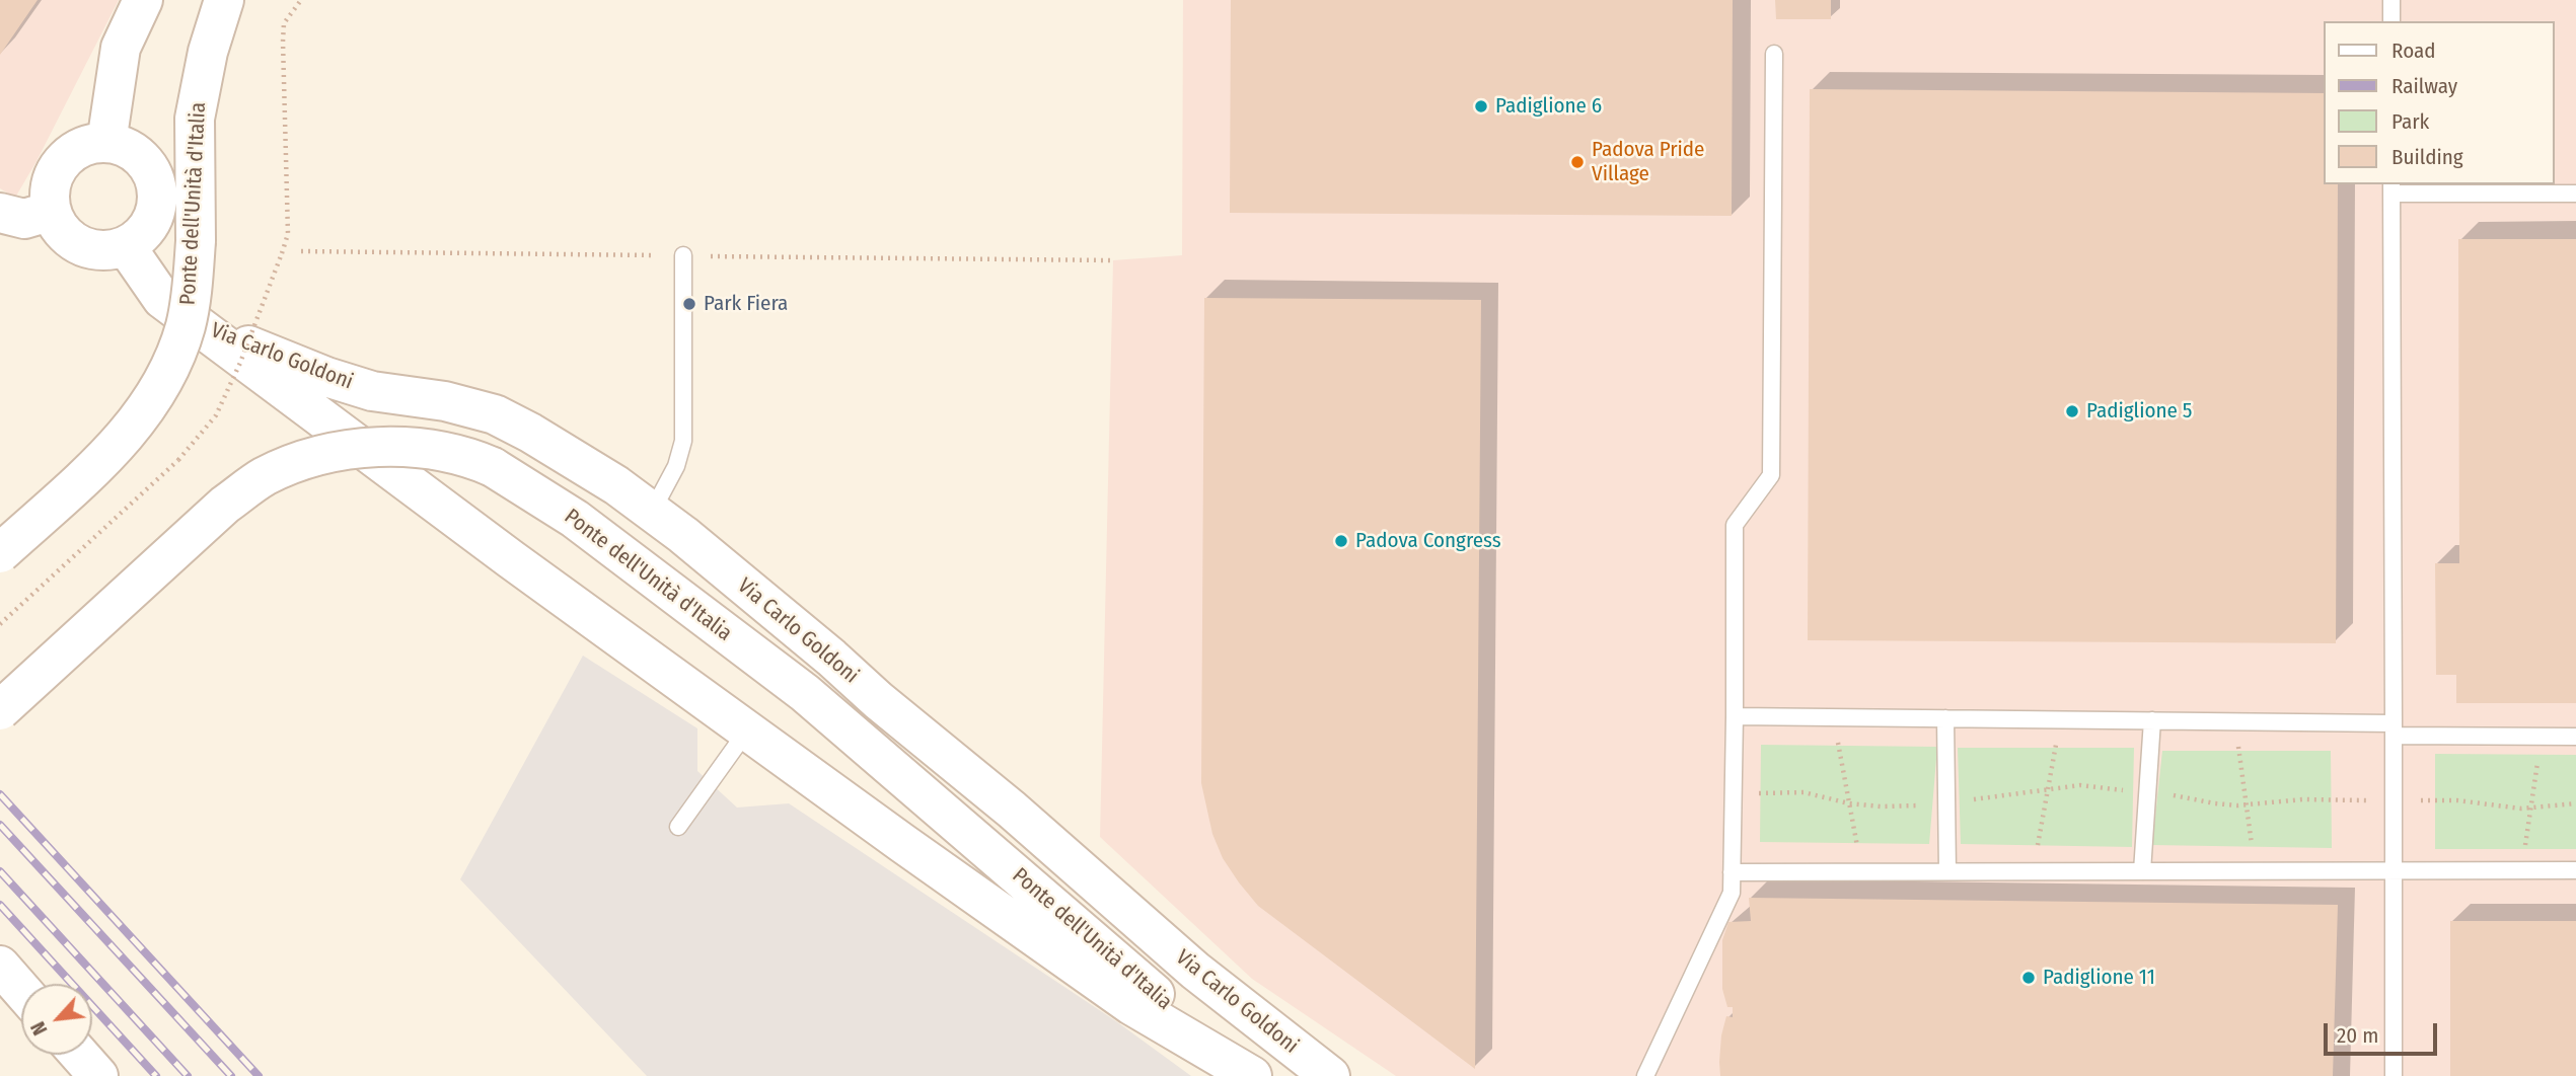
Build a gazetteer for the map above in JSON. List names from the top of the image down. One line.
{"streets":{"street":["Ponte dell'Unità d'Italia","Via Carlo Goldoni"]},"crossings":[["Ponte dell'Unità d'Italia","Via Carlo Goldoni"]],"places":["Padiglione 6","Padova Pride Village","Park Fiera","Padiglione 5","Padova Congress","Padiglione 11"],"legend":["Road","Railway","Park","Building"],"scale_bar":"20 m","north":"bottom left"}
